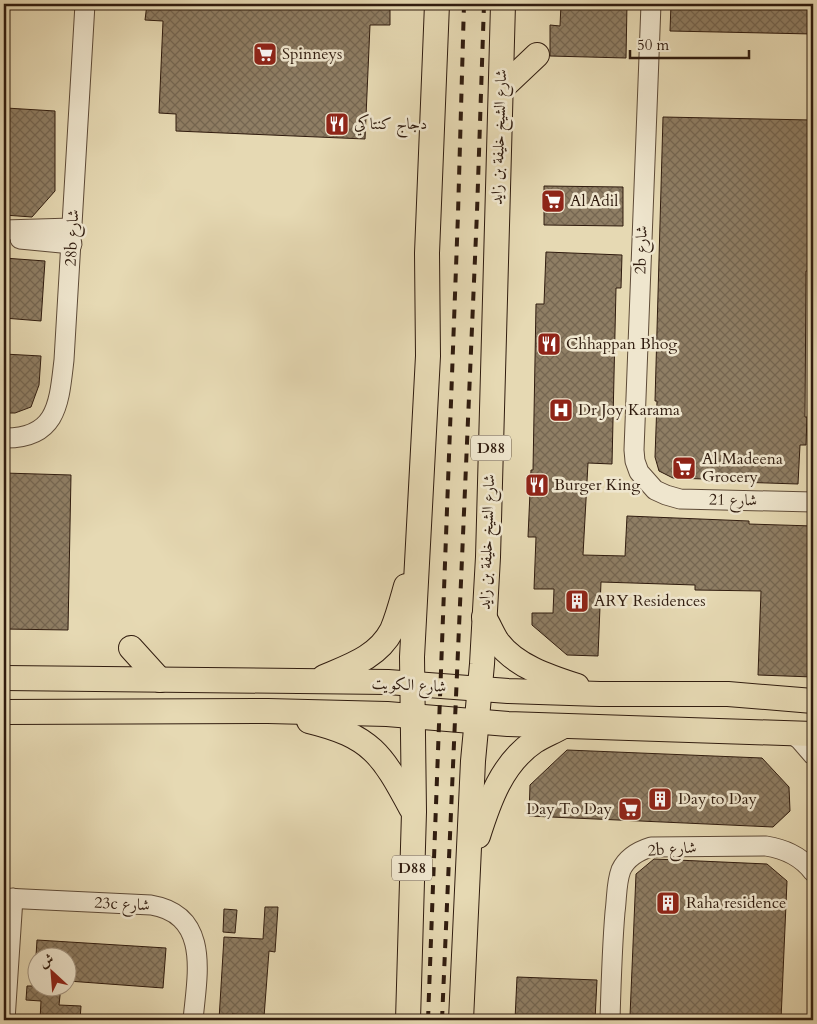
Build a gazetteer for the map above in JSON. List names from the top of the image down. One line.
{"streets":{"main road":["شارع الشيخ خليفة بن زايد","D88","شارع الكويت"],"street":["28b شارع","2b شارع","شارع 21","23c شارع"]},"crossings":[["شارع الشيخ خليفة بن زايد","شارع الكويت"],["2b شارع","شارع 21"],["D88","شارع الكويت"]],"places":{"supermarket":["Spinneys","Al Adil","Al Madeena Grocery","Day To Day"],"restaurant":["دجاج كنتاكي","Chhappan Bhog","Burger King"],"hospital":["Dr Joy Karama"],"building":["ARY Residences","Day to Day","Raha residence"]},"scale_bar":"50 m","north":"top left"}
